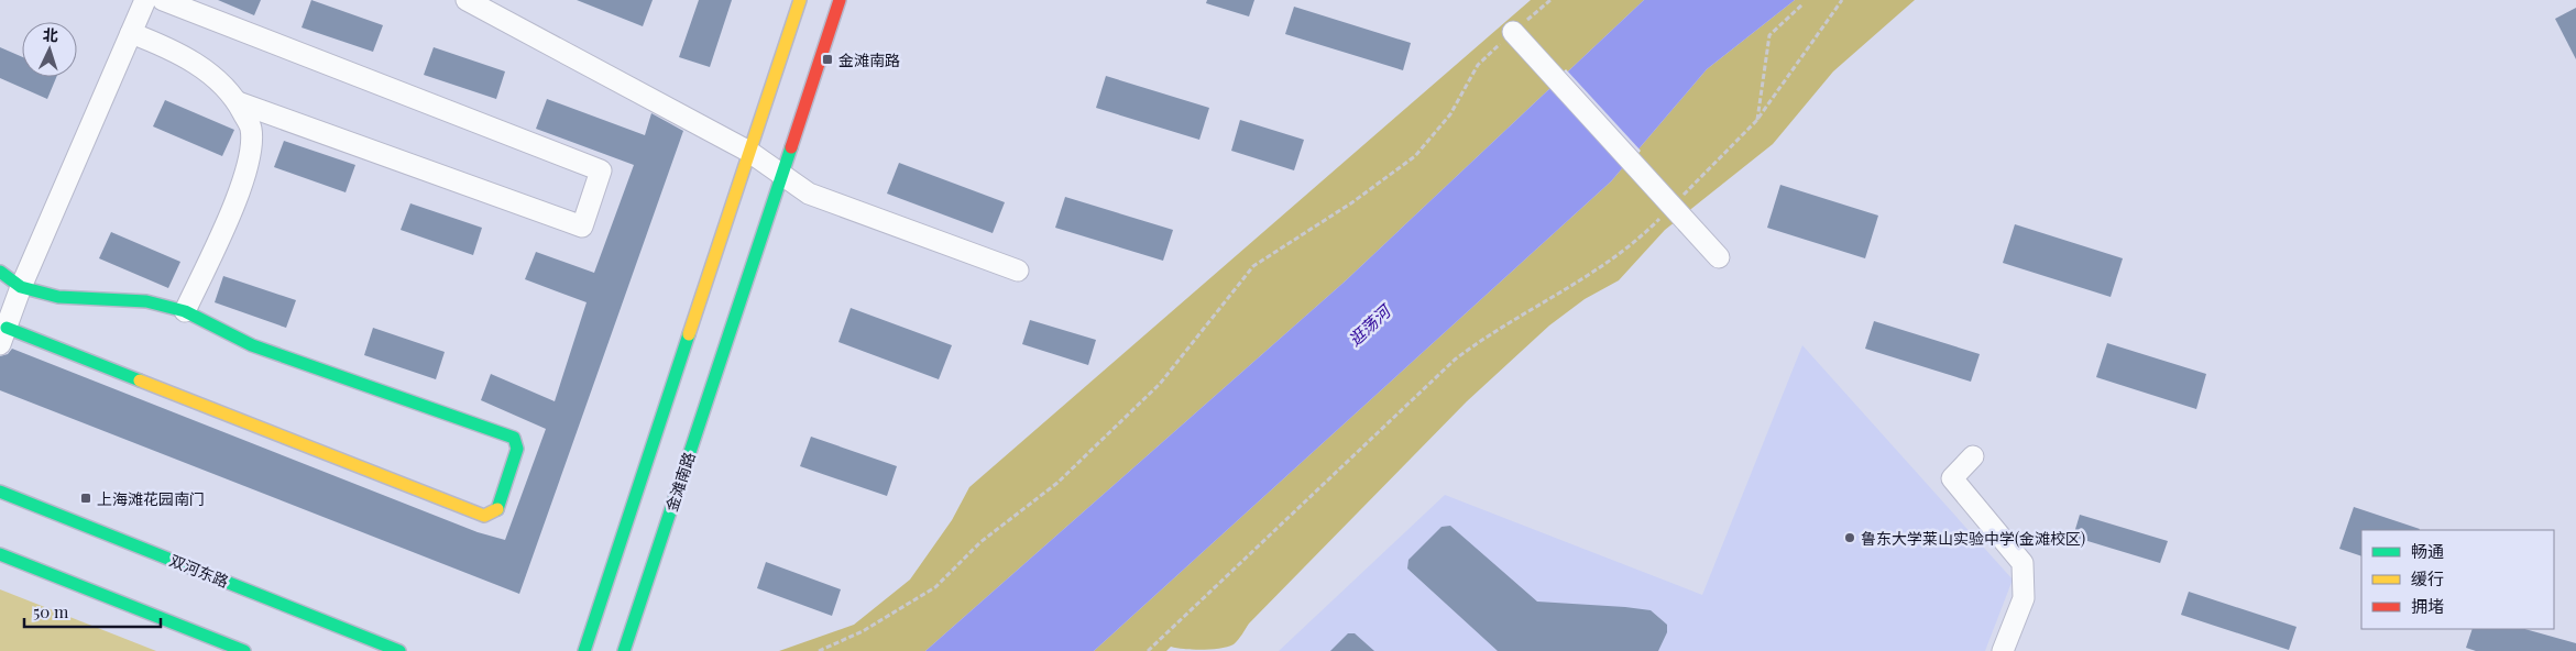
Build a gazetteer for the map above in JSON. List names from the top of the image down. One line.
{"streets":{"street":["金滩南路","双河东路"]},"water":["逛荡河"],"places":{"transit":["金滩南路","上海滩花园南门"],"other":["鲁东大学莱山实验中学(金滩校区)"]},"legend":["畅通","缓行","拥堵"],"scale_bar":"50 m","north":"top"}
